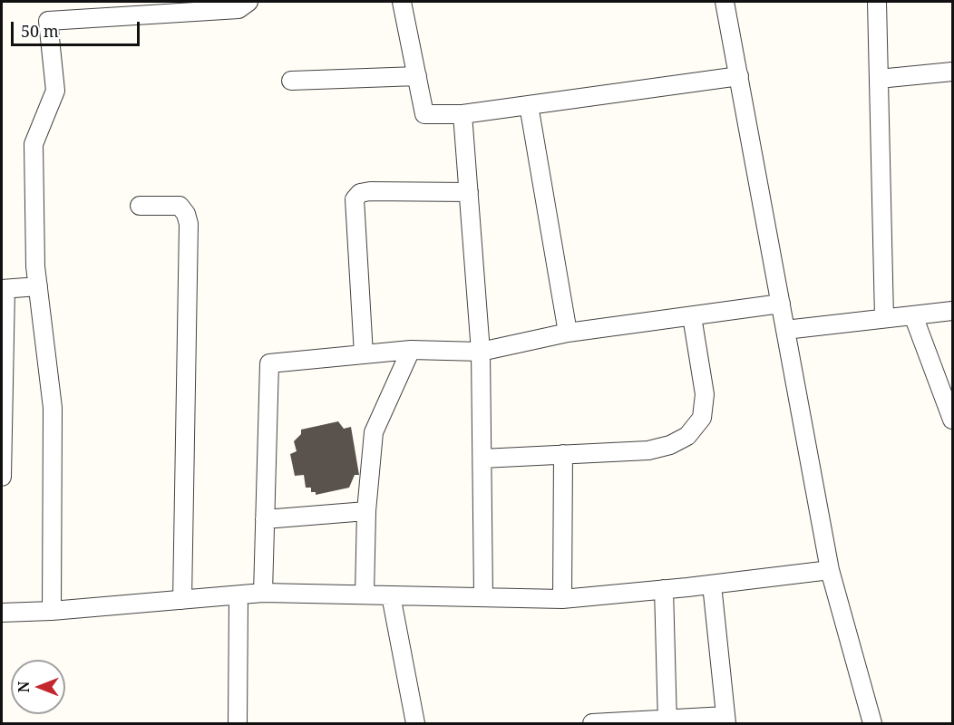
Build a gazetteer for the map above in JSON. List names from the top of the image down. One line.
{"scale_bar":"50 m","north":"left"}
